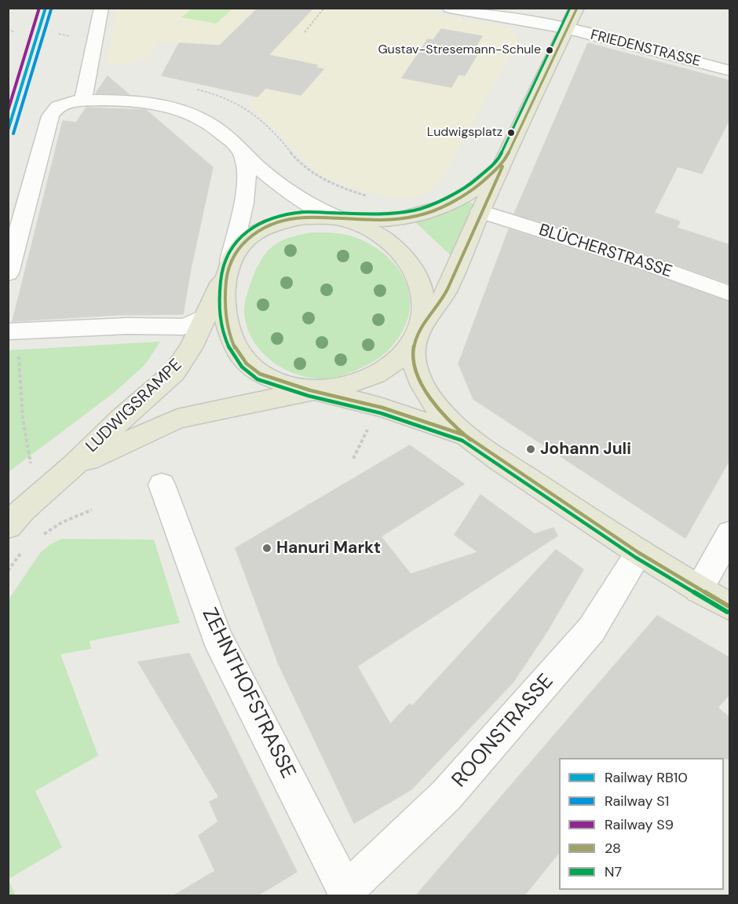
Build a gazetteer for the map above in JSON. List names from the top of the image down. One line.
{"streets":{"main road":["LUDWIGSRAMPE"],"street":["FRIEDENSTRASSE","BLÜCHERSTRASSE","ZEHNTHOFSTRASSE","ROONSTRASSE"]},"crossings":[["ZEHNTHOFSTRASSE","ROONSTRASSE"]],"places":["Gustav-Stresemann-Schule","Ludwigsplatz","Johann Juli","Hanuri Markt"],"lines":["rail line RB10","rail line S9","transit line 28","transit line N7","rail line S1"],"legend":["Railway RB10","Railway S1","Railway S9","28","N7"]}
